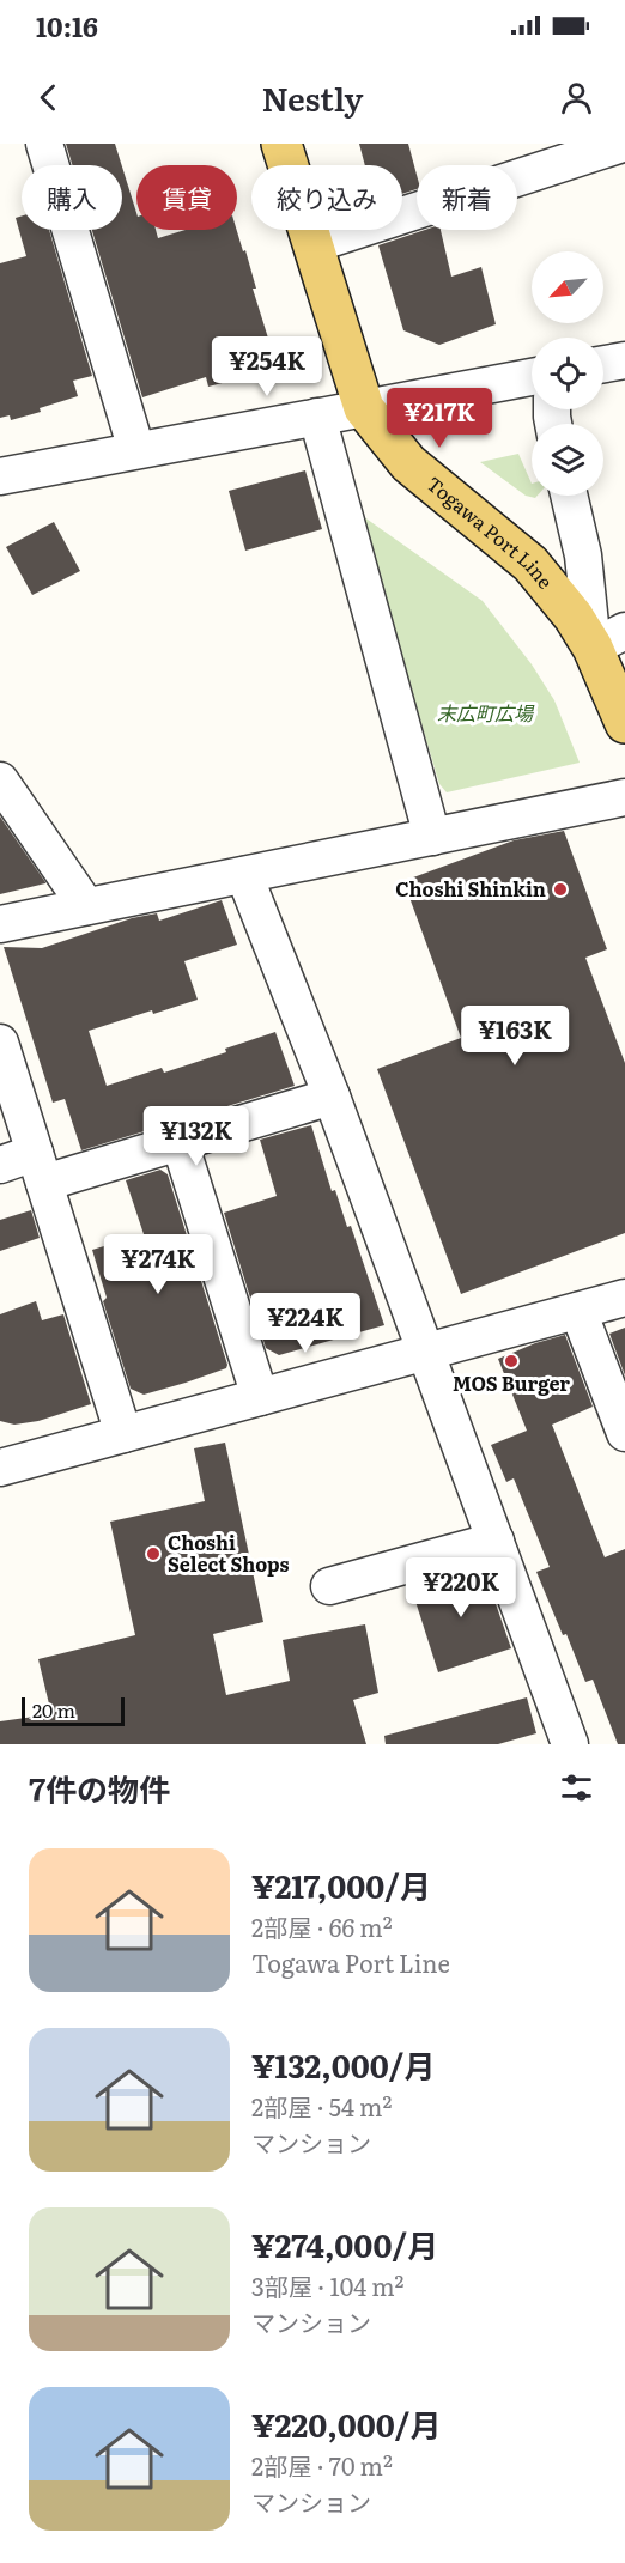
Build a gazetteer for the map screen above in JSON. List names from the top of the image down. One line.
{"streets":{"main road":["Togawa Port Line"]},"parks":["末広町広場"],"places":["Choshi Shinkin","MOS Burger","Choshi Select Shops"],"scale_bar":"20 m","north":"bottom left","page":{"status":"10:16","header":"Nestly","chip":["購入","賃貸","絞り込み","新着"],"price":["¥254K","¥217K","¥163K","¥132K","¥274K","¥224K","¥220K"],"scale":"20 m","heading":"7件の物件","list":[{"name":"¥217,000/月","note":"2部屋 · 66 m² · Togawa Port Line"},{"name":"¥132,000/月","note":"2部屋 · 54 m² · マンション"},{"name":"¥274,000/月","note":"3部屋 · 104 m² · マンション"},{"name":"¥220,000/月","note":"2部屋 · 70 m² · マンション"}]}}
